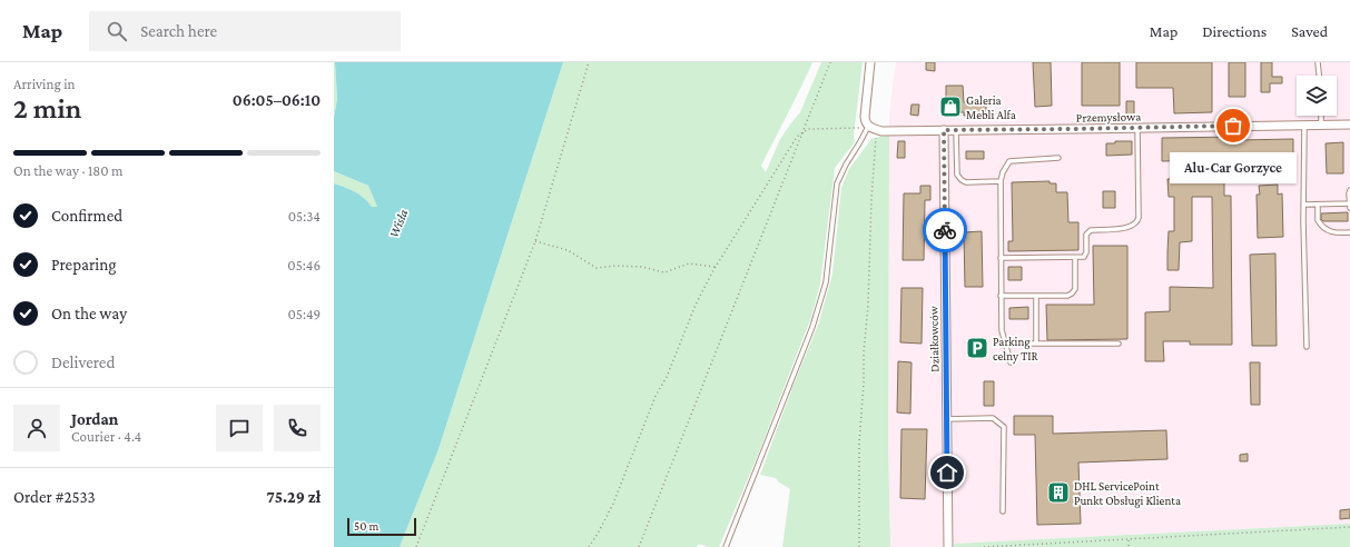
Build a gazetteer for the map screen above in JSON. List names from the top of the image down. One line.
{"streets":{"street":["Przemysłowa","Działkowców"]},"crossings":[["Przemysłowa","Działkowców"]],"water":["Wisła"],"places":{"shop":["Galeria Mebli Alfa"],"other":["Alu-Car Gorzyce"],"parking":["Parking celny TIR"],"building":["DHL ServicePoint Punkt Obsługi Klienta"]},"scale_bar":"50 m","page":{"header":"Map","search":"Search here","nav":["Map","Directions","Saved"],"heading":["2 min","Arriving in","06:05–06:10"],"panel":["Jordan","Courier · 4.4","Order #2533","75.29 zł"],"bar":"On the way · 180 m","bubble":"Alu-Car Gorzyce","list":[["Confirmed","05:34"],["Preparing","05:46"],["On the way","05:49"],"Delivered"],"scale":"50 m"}}
